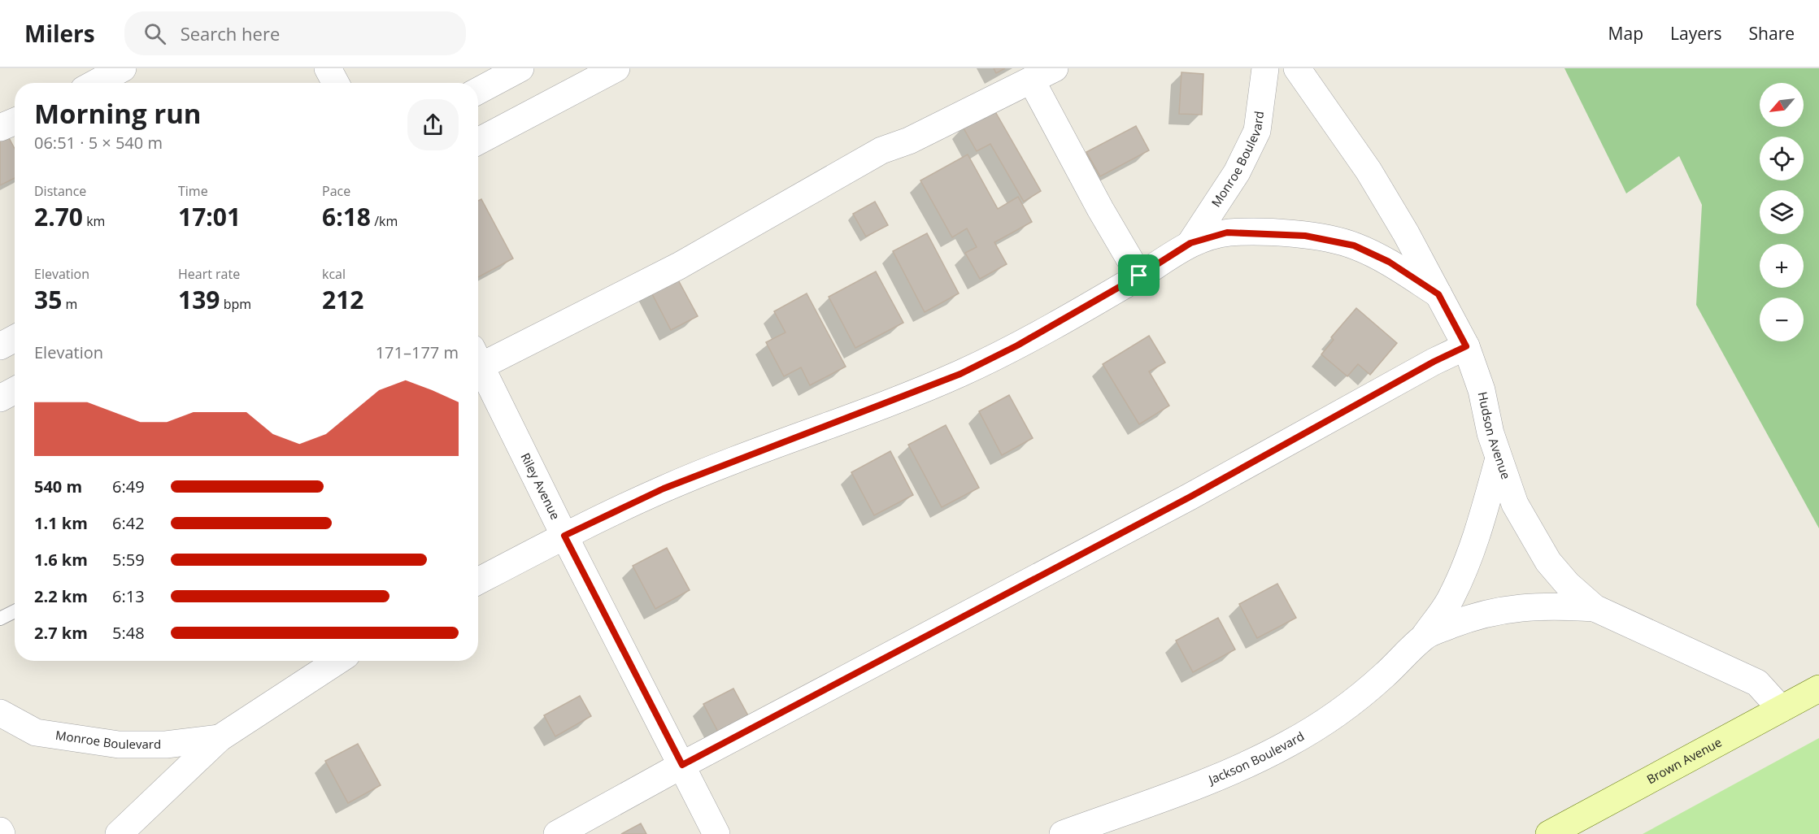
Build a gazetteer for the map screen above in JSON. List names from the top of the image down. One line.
{"streets":{"street":["Monroe Boulevard","Hudson Avenue","Riley Avenue","Jackson Boulevard","Brown Avenue"]},"crossings":[["Monroe Boulevard","Hudson Avenue"],["Monroe Boulevard","Riley Avenue"],["Hudson Avenue","Jackson Boulevard"],["Hudson Avenue","Brown Avenue"]],"north":"bottom left","page":{"header":"Milers","search":"Search here","nav":["Map","Layers","Share"],"map_buttons":["+","−"],"heading":["Morning run","06:51 · 5 × 540 m"],"stats":[["Distance","2.70 km"],["Time","17:01"],["Pace","6:18 /km"],["Elevation","35 m"],["Heart rate","139 bpm"],["kcal","212"]],"chart":["Elevation","171–177 m"],"list":[{"name":"540 m","note":"6:49"},{"name":"1.1 km","note":"6:42"},{"name":"1.6 km","note":"5:59"},{"name":"2.2 km","note":"6:13"},{"name":"2.7 km","note":"5:48"}]}}
